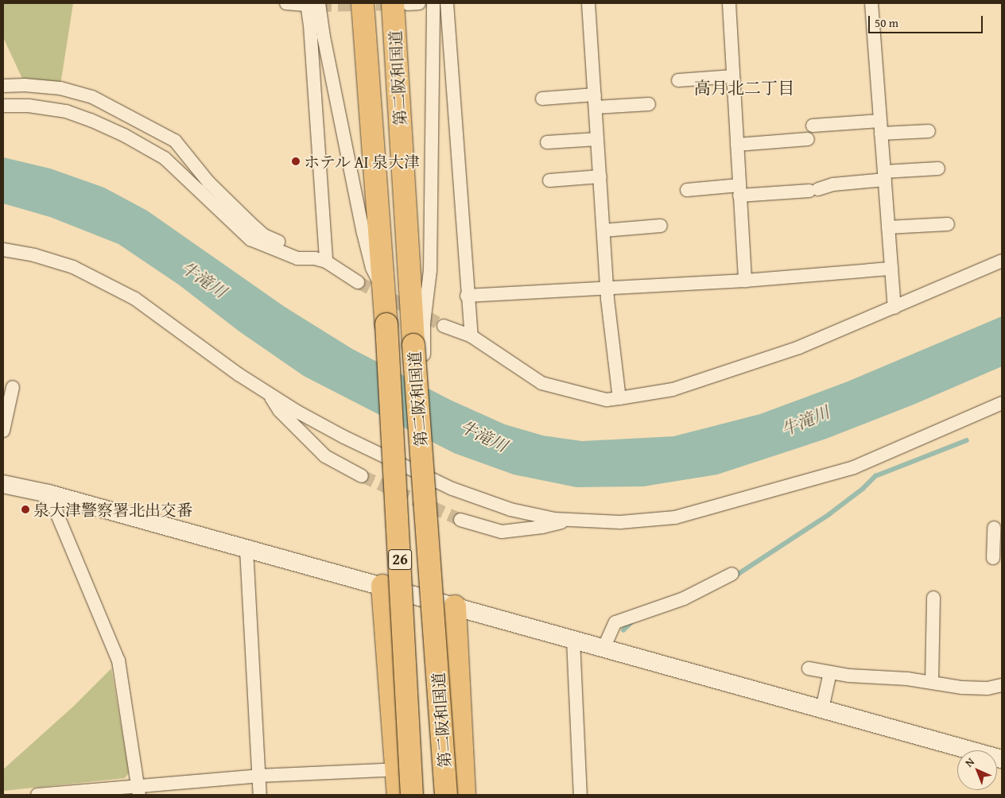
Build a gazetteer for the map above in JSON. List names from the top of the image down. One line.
{"streets":{"highway":["第二阪和国道","26"]},"districts":["高月北二丁目"],"water":["牛滝川"],"places":["ホテル AI 泉大津","泉大津警察署北出交番"],"scale_bar":"50 m","north":"top left"}
